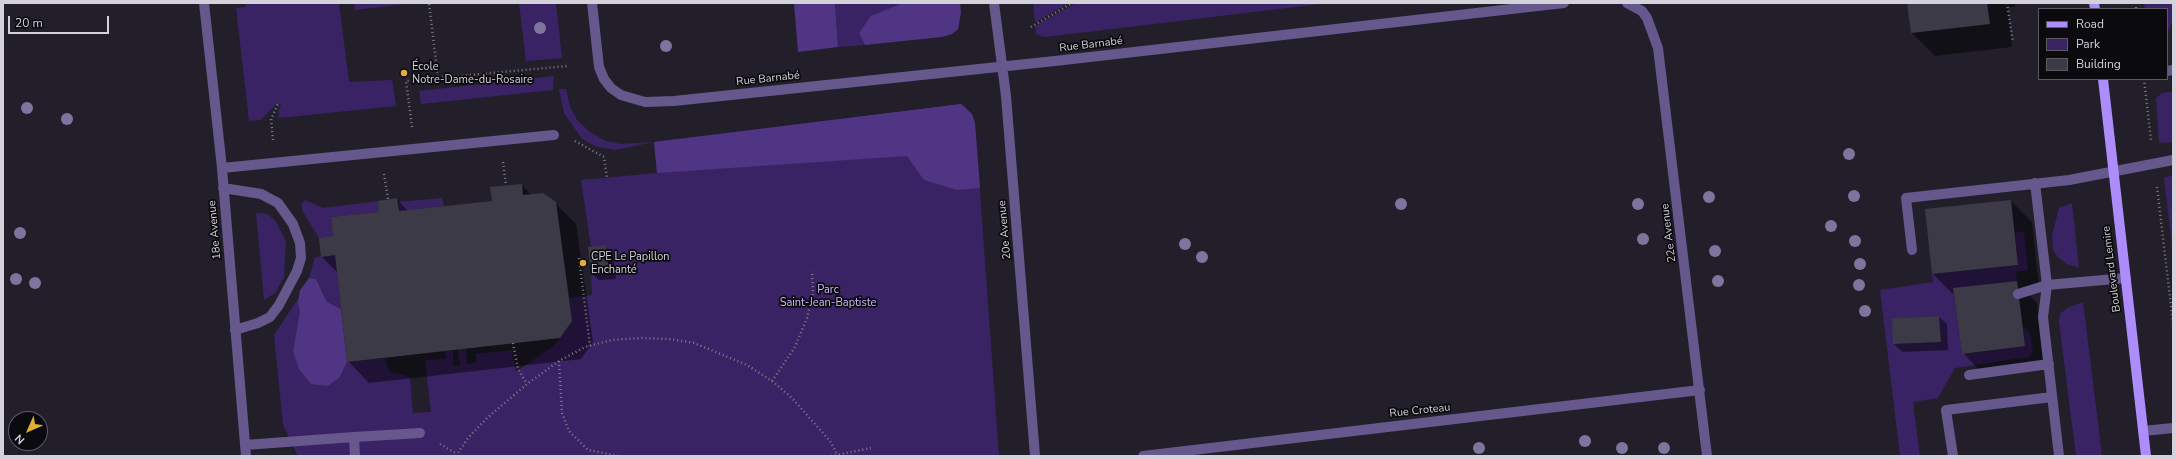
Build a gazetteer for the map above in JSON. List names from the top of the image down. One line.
{"streets":{"main road":["Boulevard Lemire"],"street":["Rue Barnabé","18e Avenue","20e Avenue","22e Avenue","Rue Croteau"]},"crossings":[["Rue Barnabé","20e Avenue"],["22e Avenue","Rue Croteau"]],"parks":["Parc Saint-Jean-Baptiste"],"places":["École Notre-Dame-du-Rosaire","CPE Le Papillon Enchanté"],"legend":["Road","Park","Building"],"scale_bar":"20 m","north":"bottom left"}
